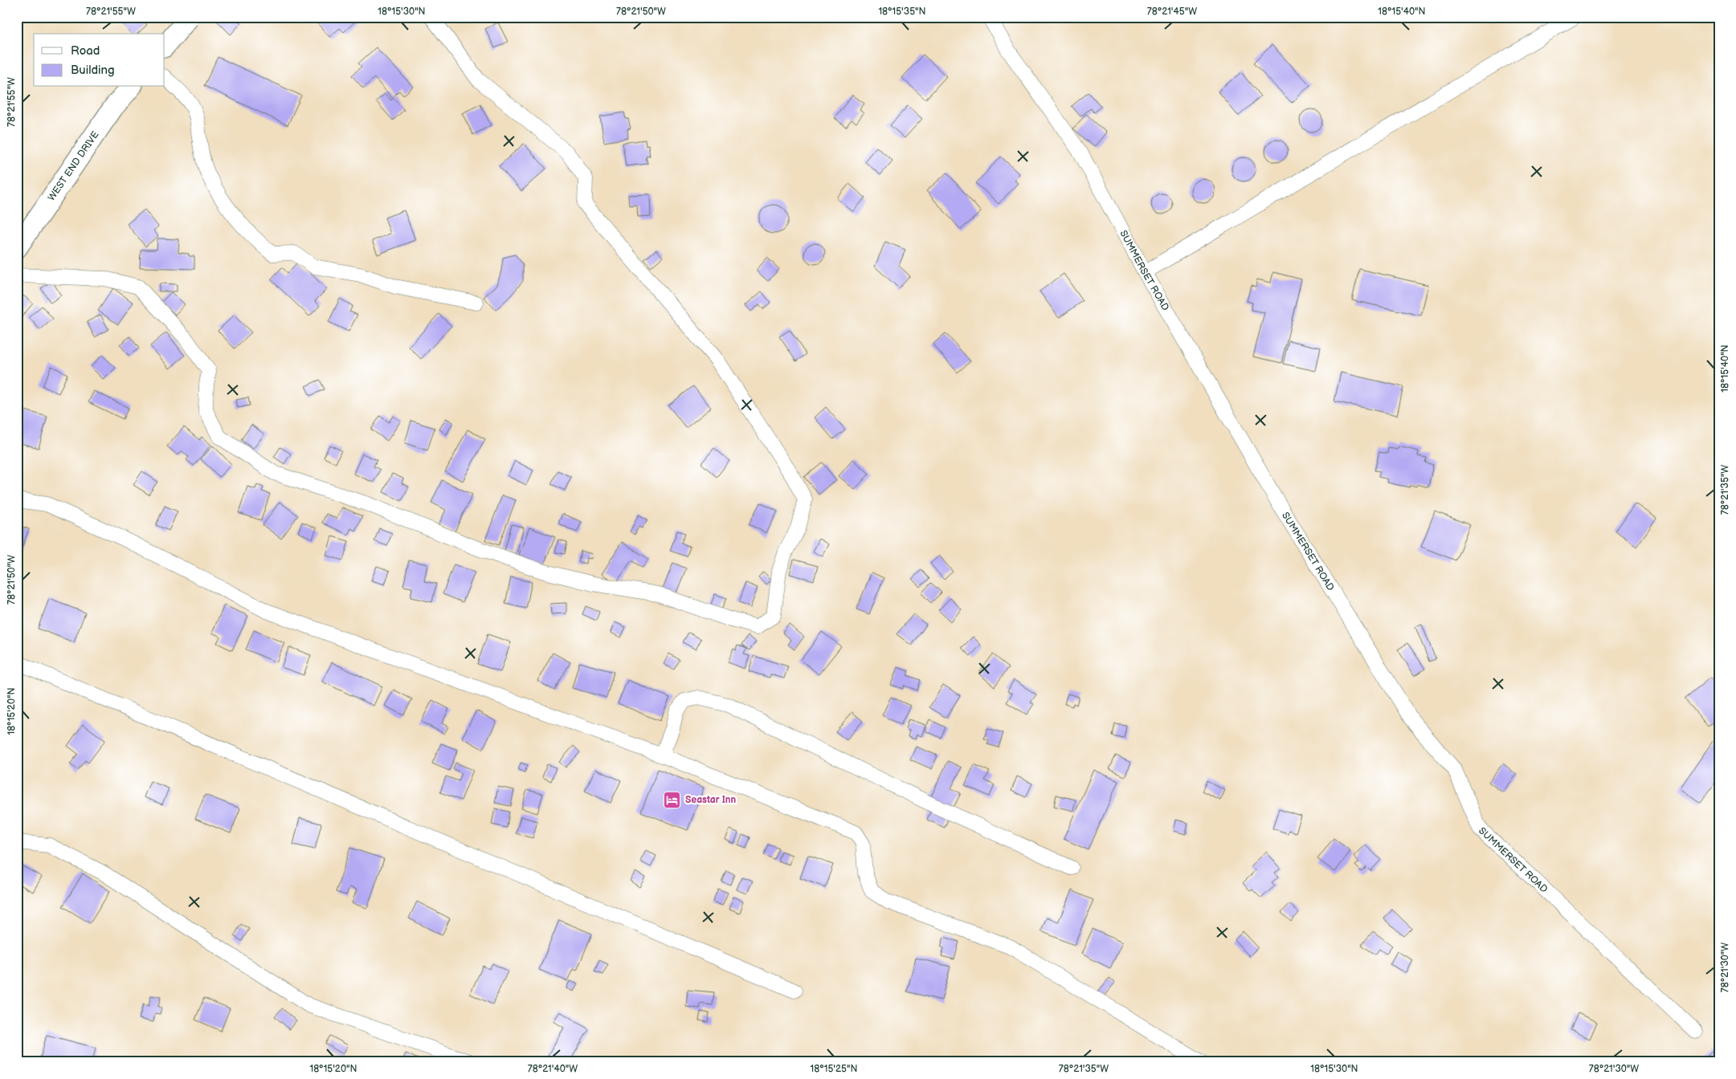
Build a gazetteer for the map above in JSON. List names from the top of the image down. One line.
{"streets":{"main road":["WEST END DRIVE"],"street":["SUMMERSET ROAD"]},"places":{"hotel":["Seastar Inn"]},"legend":["Road","Building"],"coordinates":["78°21'55\"W","18°15'30\"N","78°21'50\"W","18°15'35\"N","78°21'45\"W","18°15'40\"N","78°21'35\"W","18°15'20\"N","78°21'30\"W","78°21'40\"W","18°15'25\"N"]}
